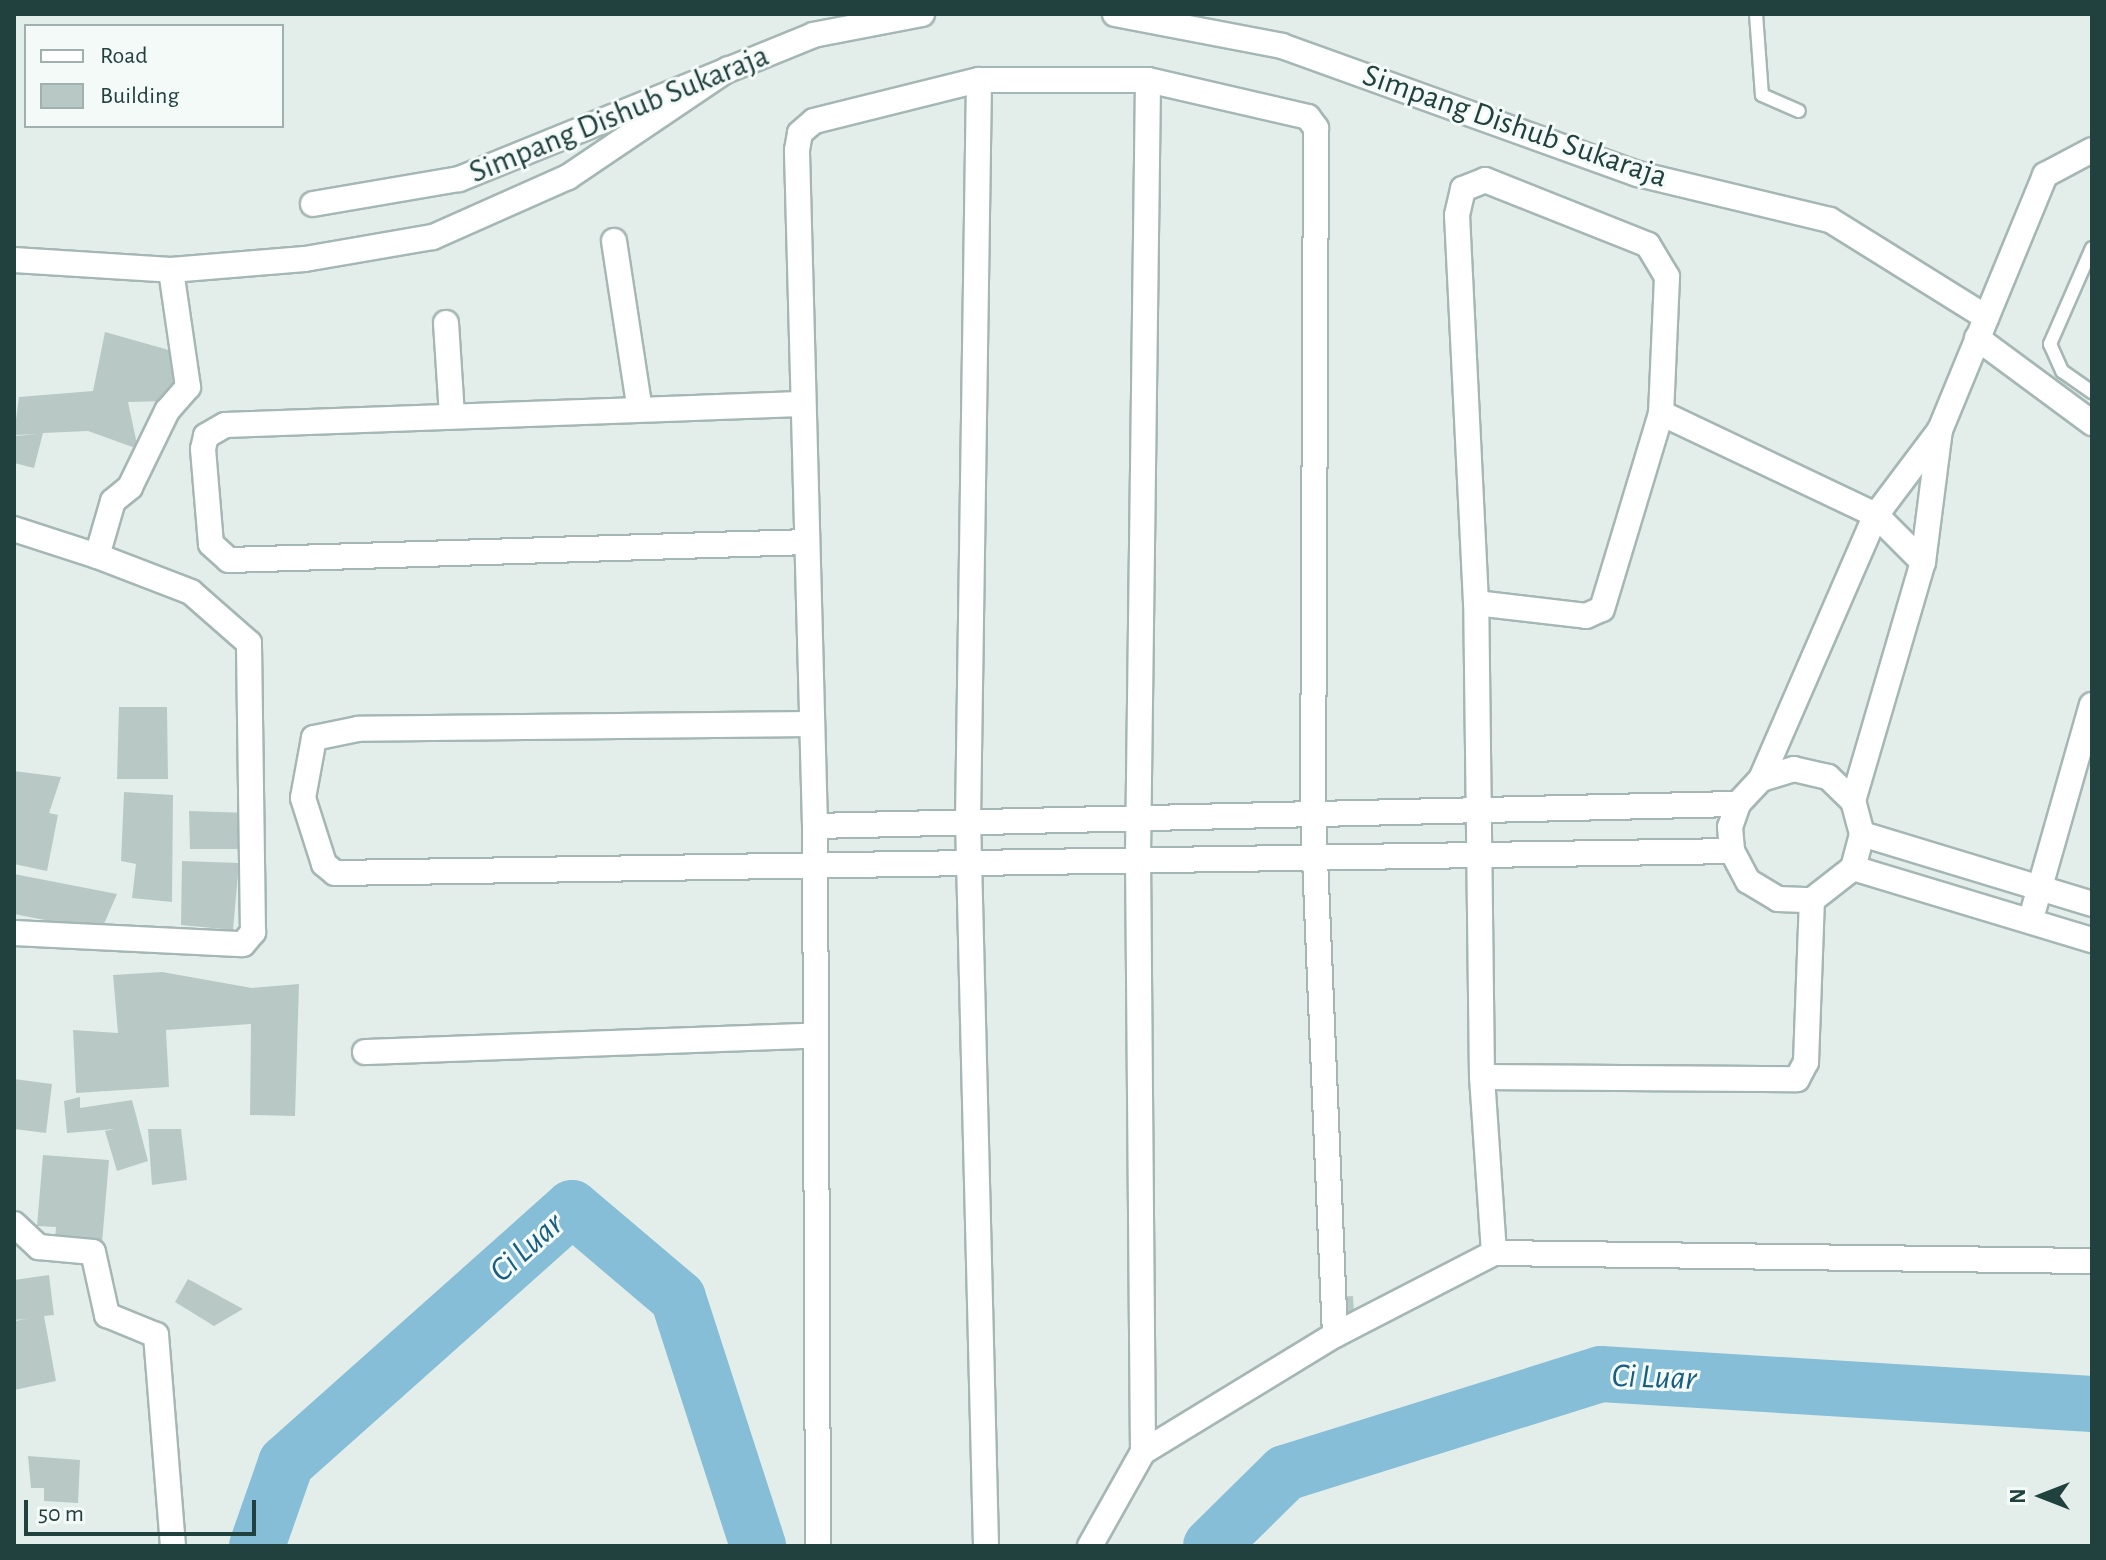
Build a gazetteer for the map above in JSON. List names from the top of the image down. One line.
{"streets":{"street":["Simpang Dishub Sukaraja"]},"water":["Ci Luar"],"legend":["Road","Building"],"scale_bar":"50 m","north":"left"}
